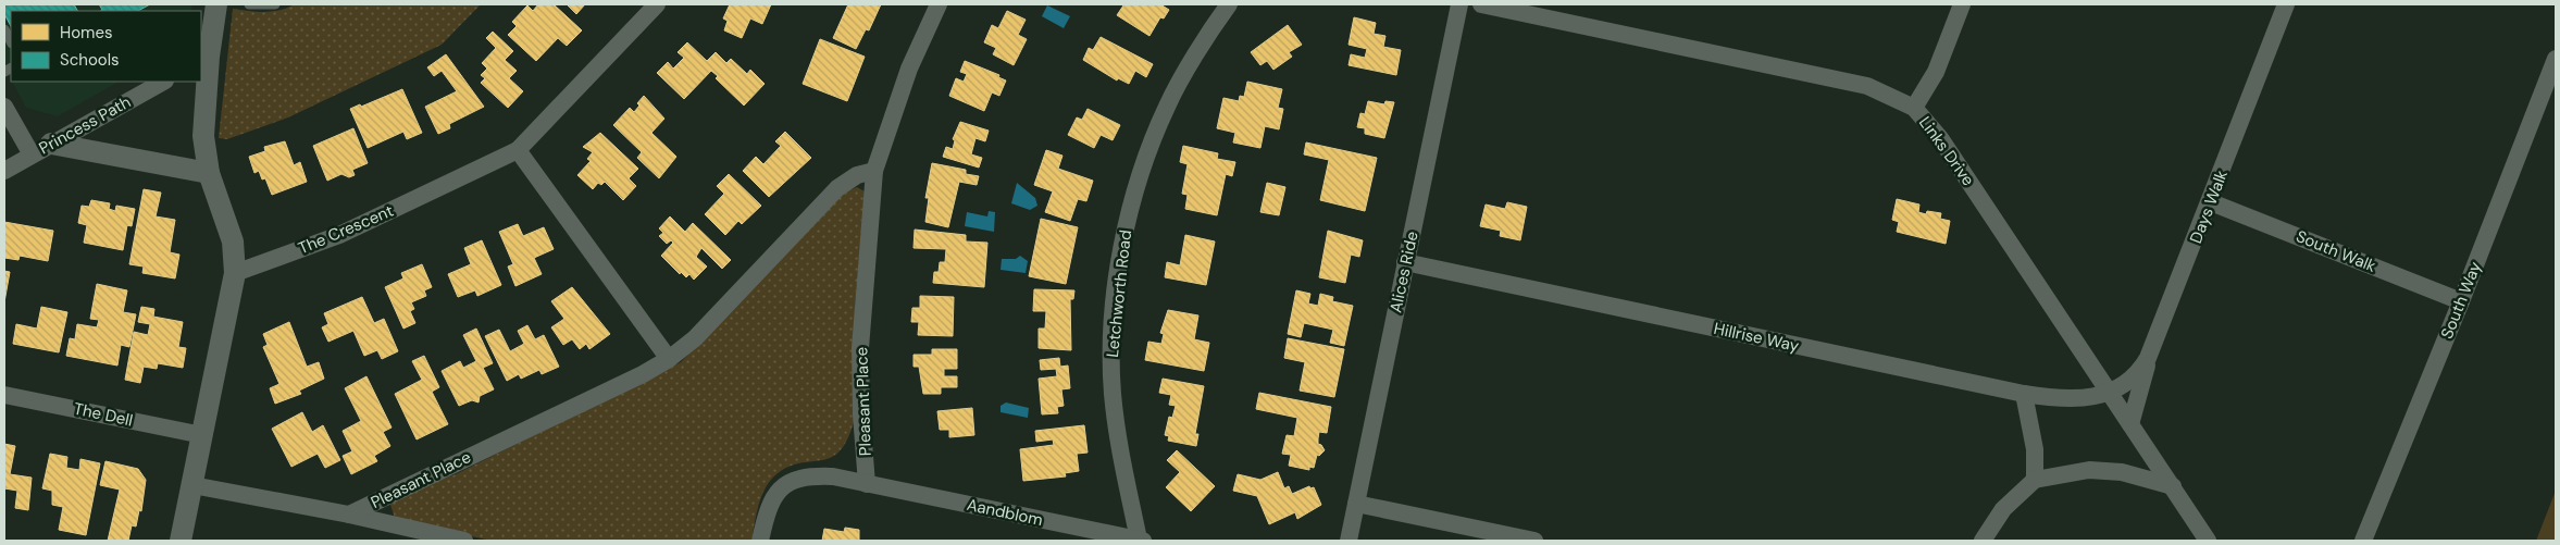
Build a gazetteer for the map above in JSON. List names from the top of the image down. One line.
{"streets":{"street":["Princess Path","Links Drive","Days Walk","The Crescent","South Walk","Alices Ride","Letchworth Road","South Way","Hillrise Way","Pleasant Place","The Dell","Aandblom"]},"crossings":[["Links Drive","Days Walk"],["Links Drive","Hillrise Way"],["Days Walk","South Walk"],["Days Walk","Hillrise Way"],["South Walk","South Way"],["Alices Ride","Hillrise Way"],["Letchworth Road","Aandblom"],["Pleasant Place","Aandblom"]],"legend":["Homes","Schools"]}
